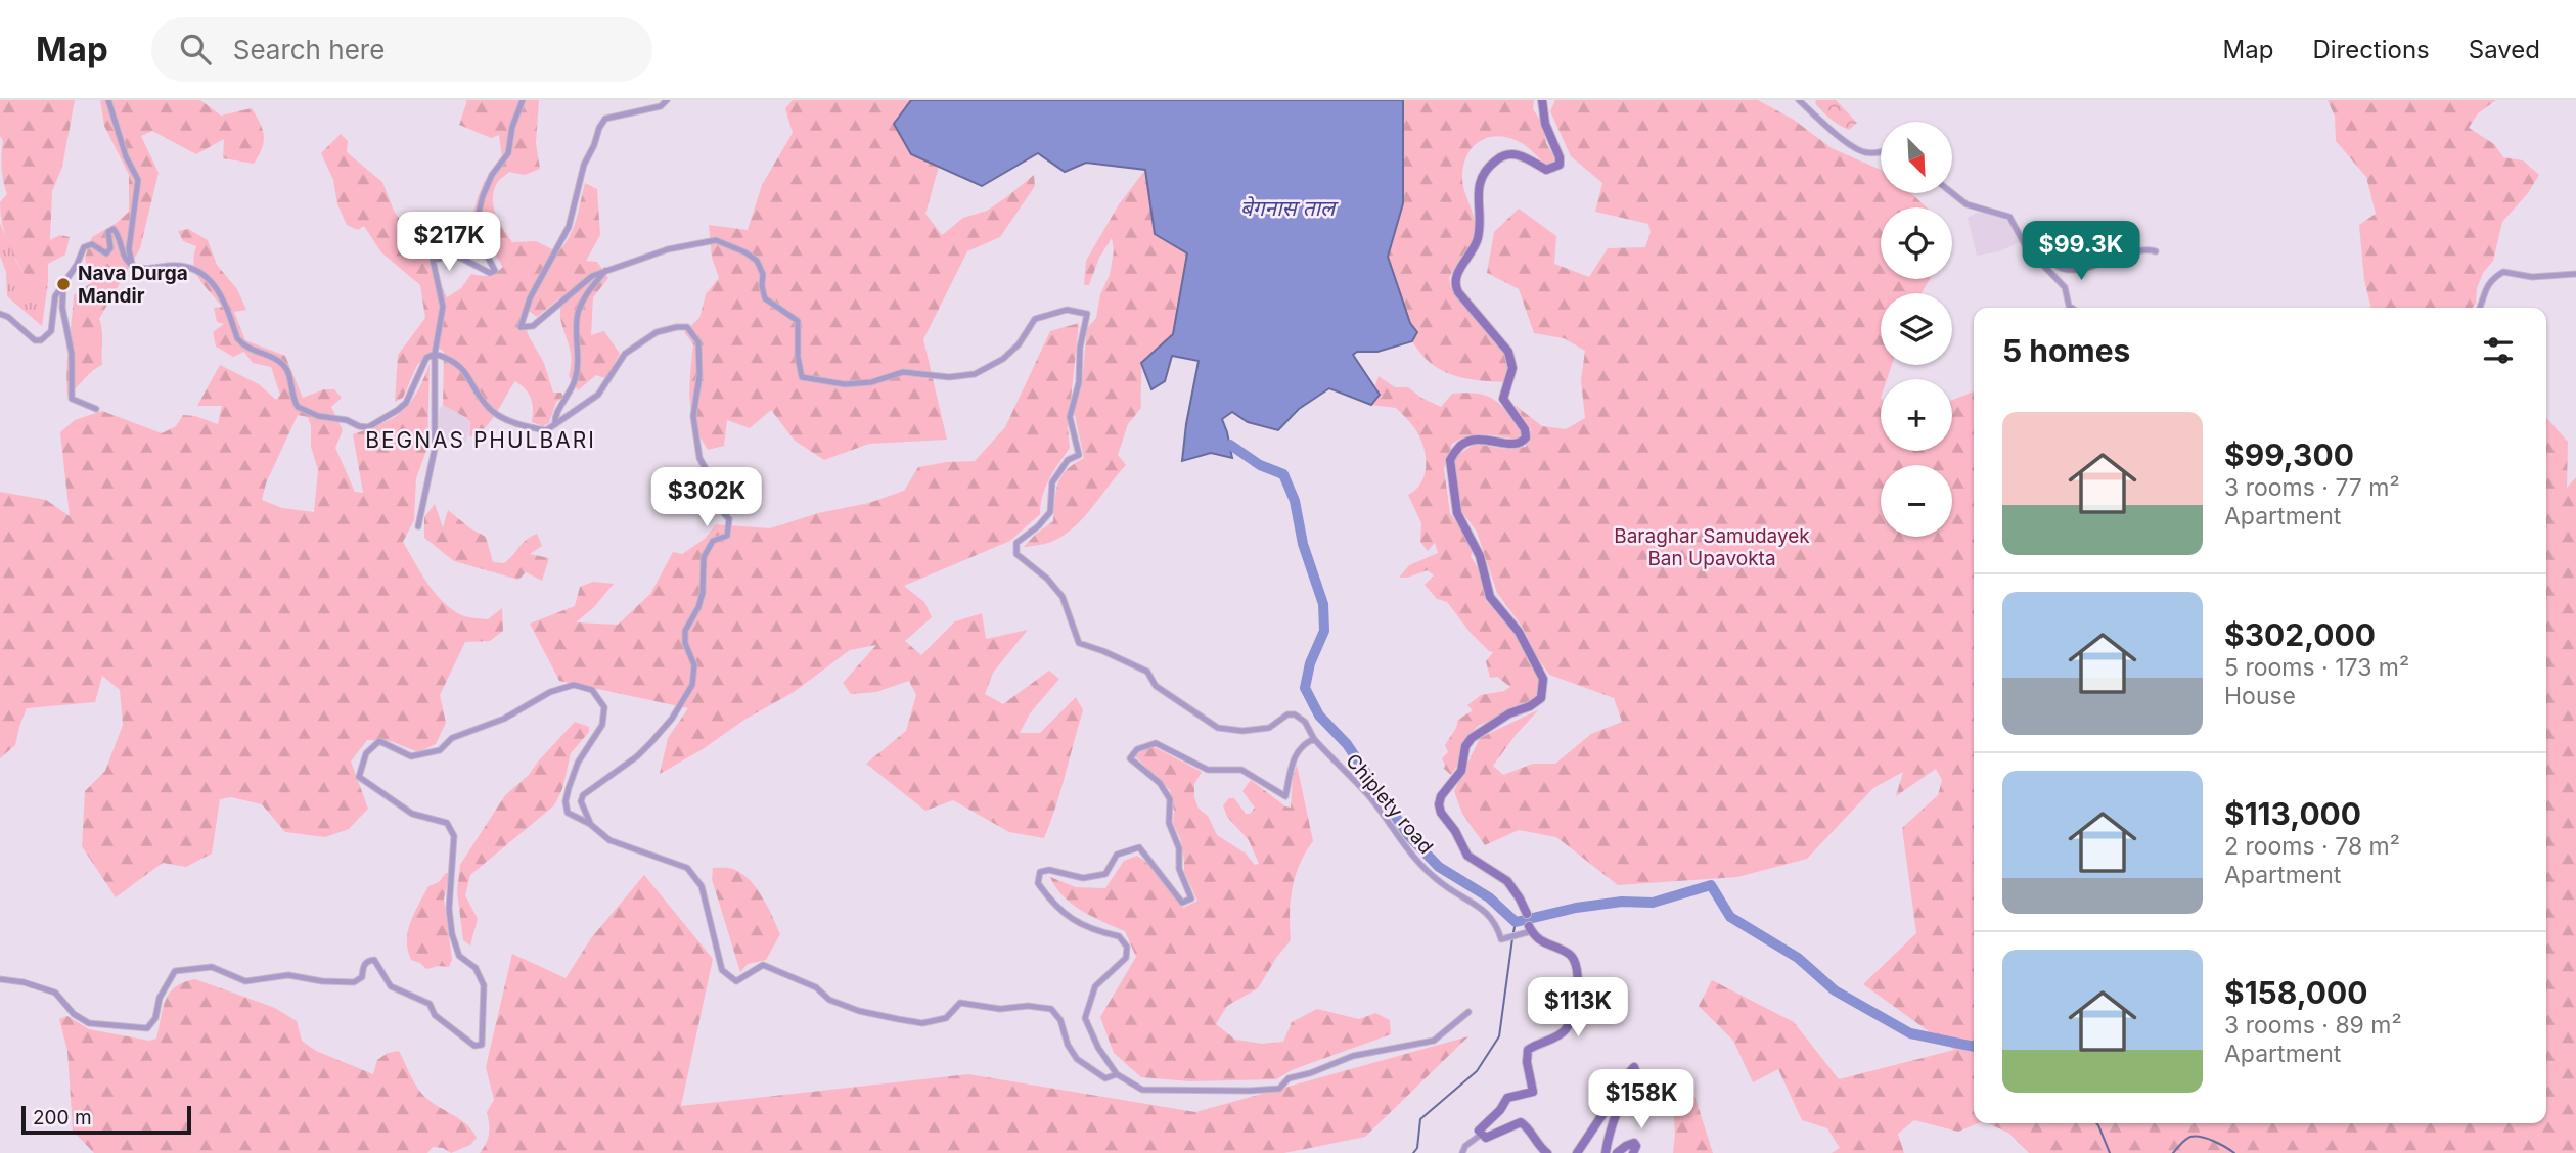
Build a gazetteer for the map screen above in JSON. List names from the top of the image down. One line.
{"streets":{"street":["Chiplety road"]},"districts":["BEGNAS PHULBARI"],"water":["बेगनास ताल"],"parks":["Baraghar Samudayek Ban Upavokta"],"places":["Nava Durga Mandir"],"scale_bar":"200 m","north":"bottom right","page":{"header":"Map","search":"Search here","nav":["Map","Directions","Saved"],"map_buttons":["+","−"],"price":["$217K","$99.3K","$302K","$113K","$158K"],"heading":"5 homes","list":[{"name":"$99,300","note":"3 rooms · 77 m² · Apartment"},{"name":"$302,000","note":"5 rooms · 173 m² · House"},{"name":"$113,000","note":"2 rooms · 78 m² · Apartment"},{"name":"$158,000","note":"3 rooms · 89 m² · Apartment"}],"scale":"200 m"}}
